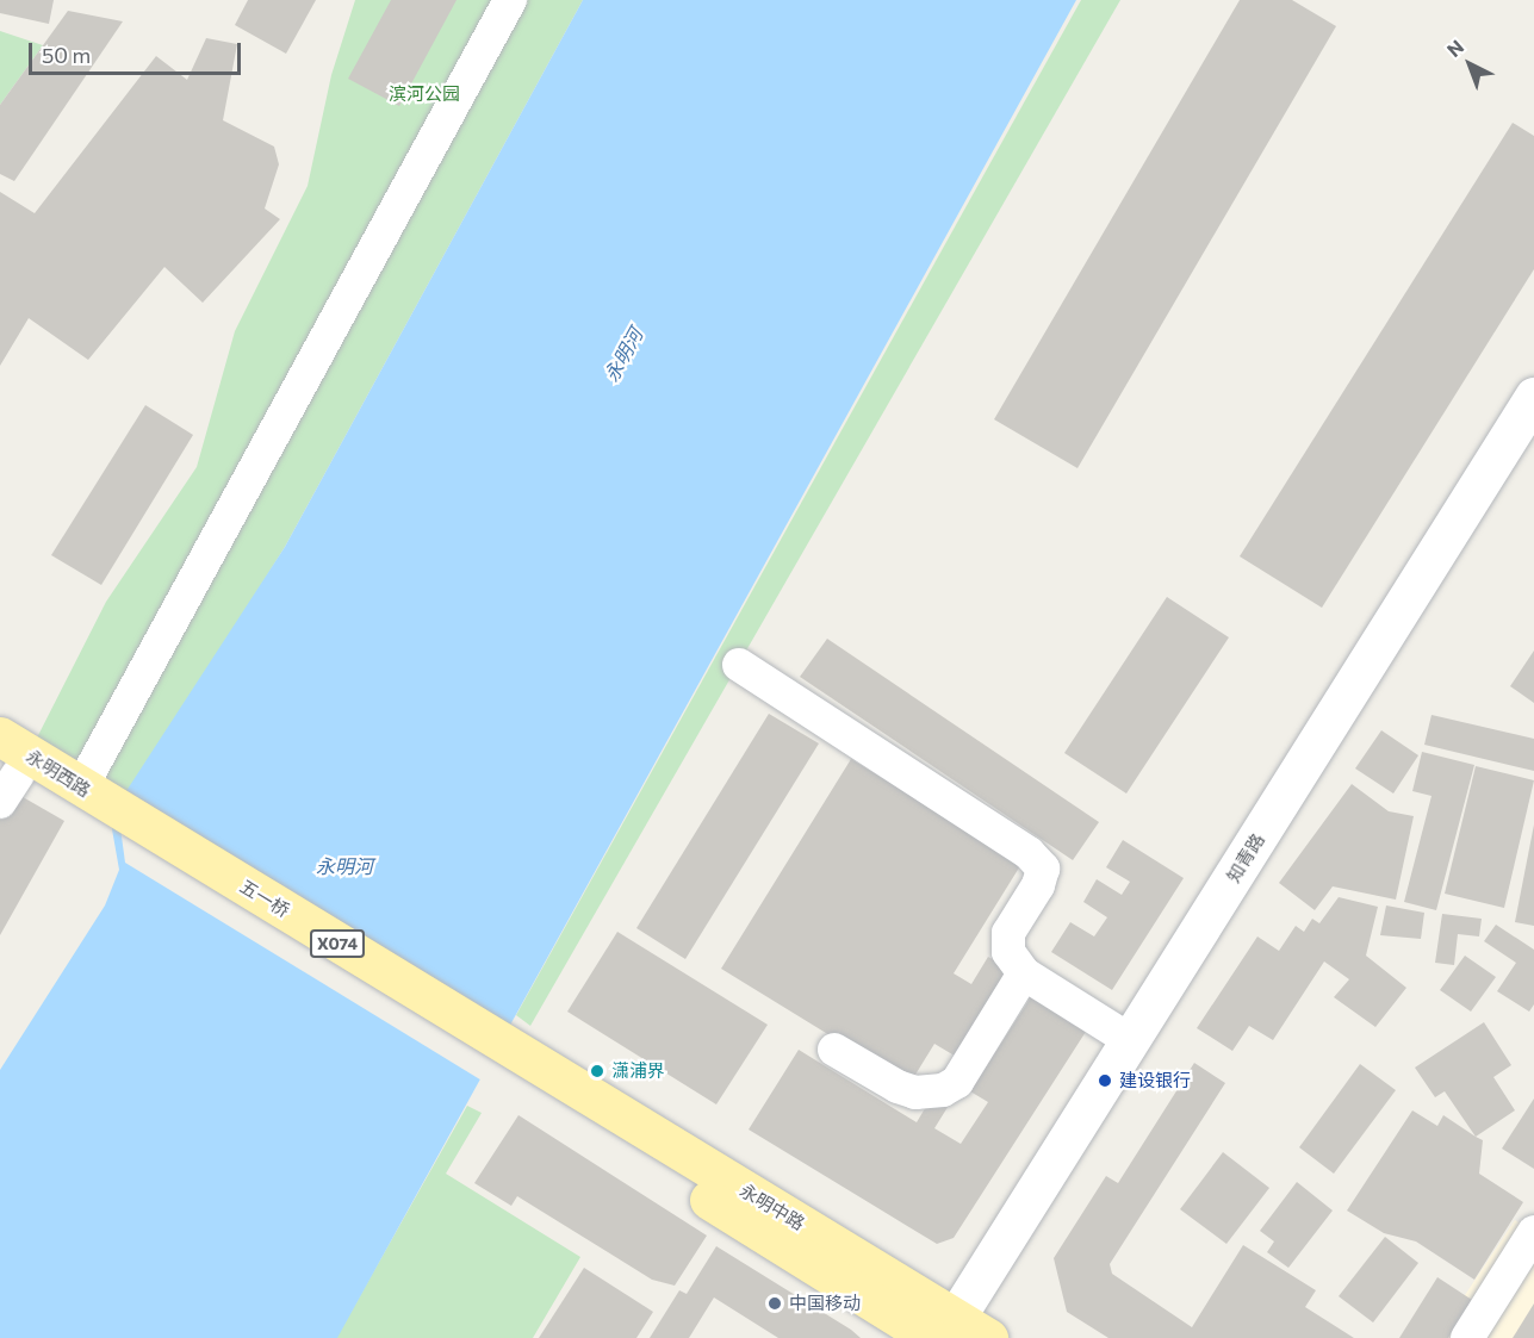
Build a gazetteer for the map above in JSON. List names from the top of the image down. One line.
{"streets":{"main road":["永明西路","知青路","五一桥","X074","永明中路"]},"crossings":[["永明西路","五一桥"],["知青路","永明中路"],["五一桥","永明中路"]],"water":["永明河"],"parks":["滨河公园"],"places":["潇浦界","建设银行","中国移动"],"scale_bar":"50 m","north":"top left"}
